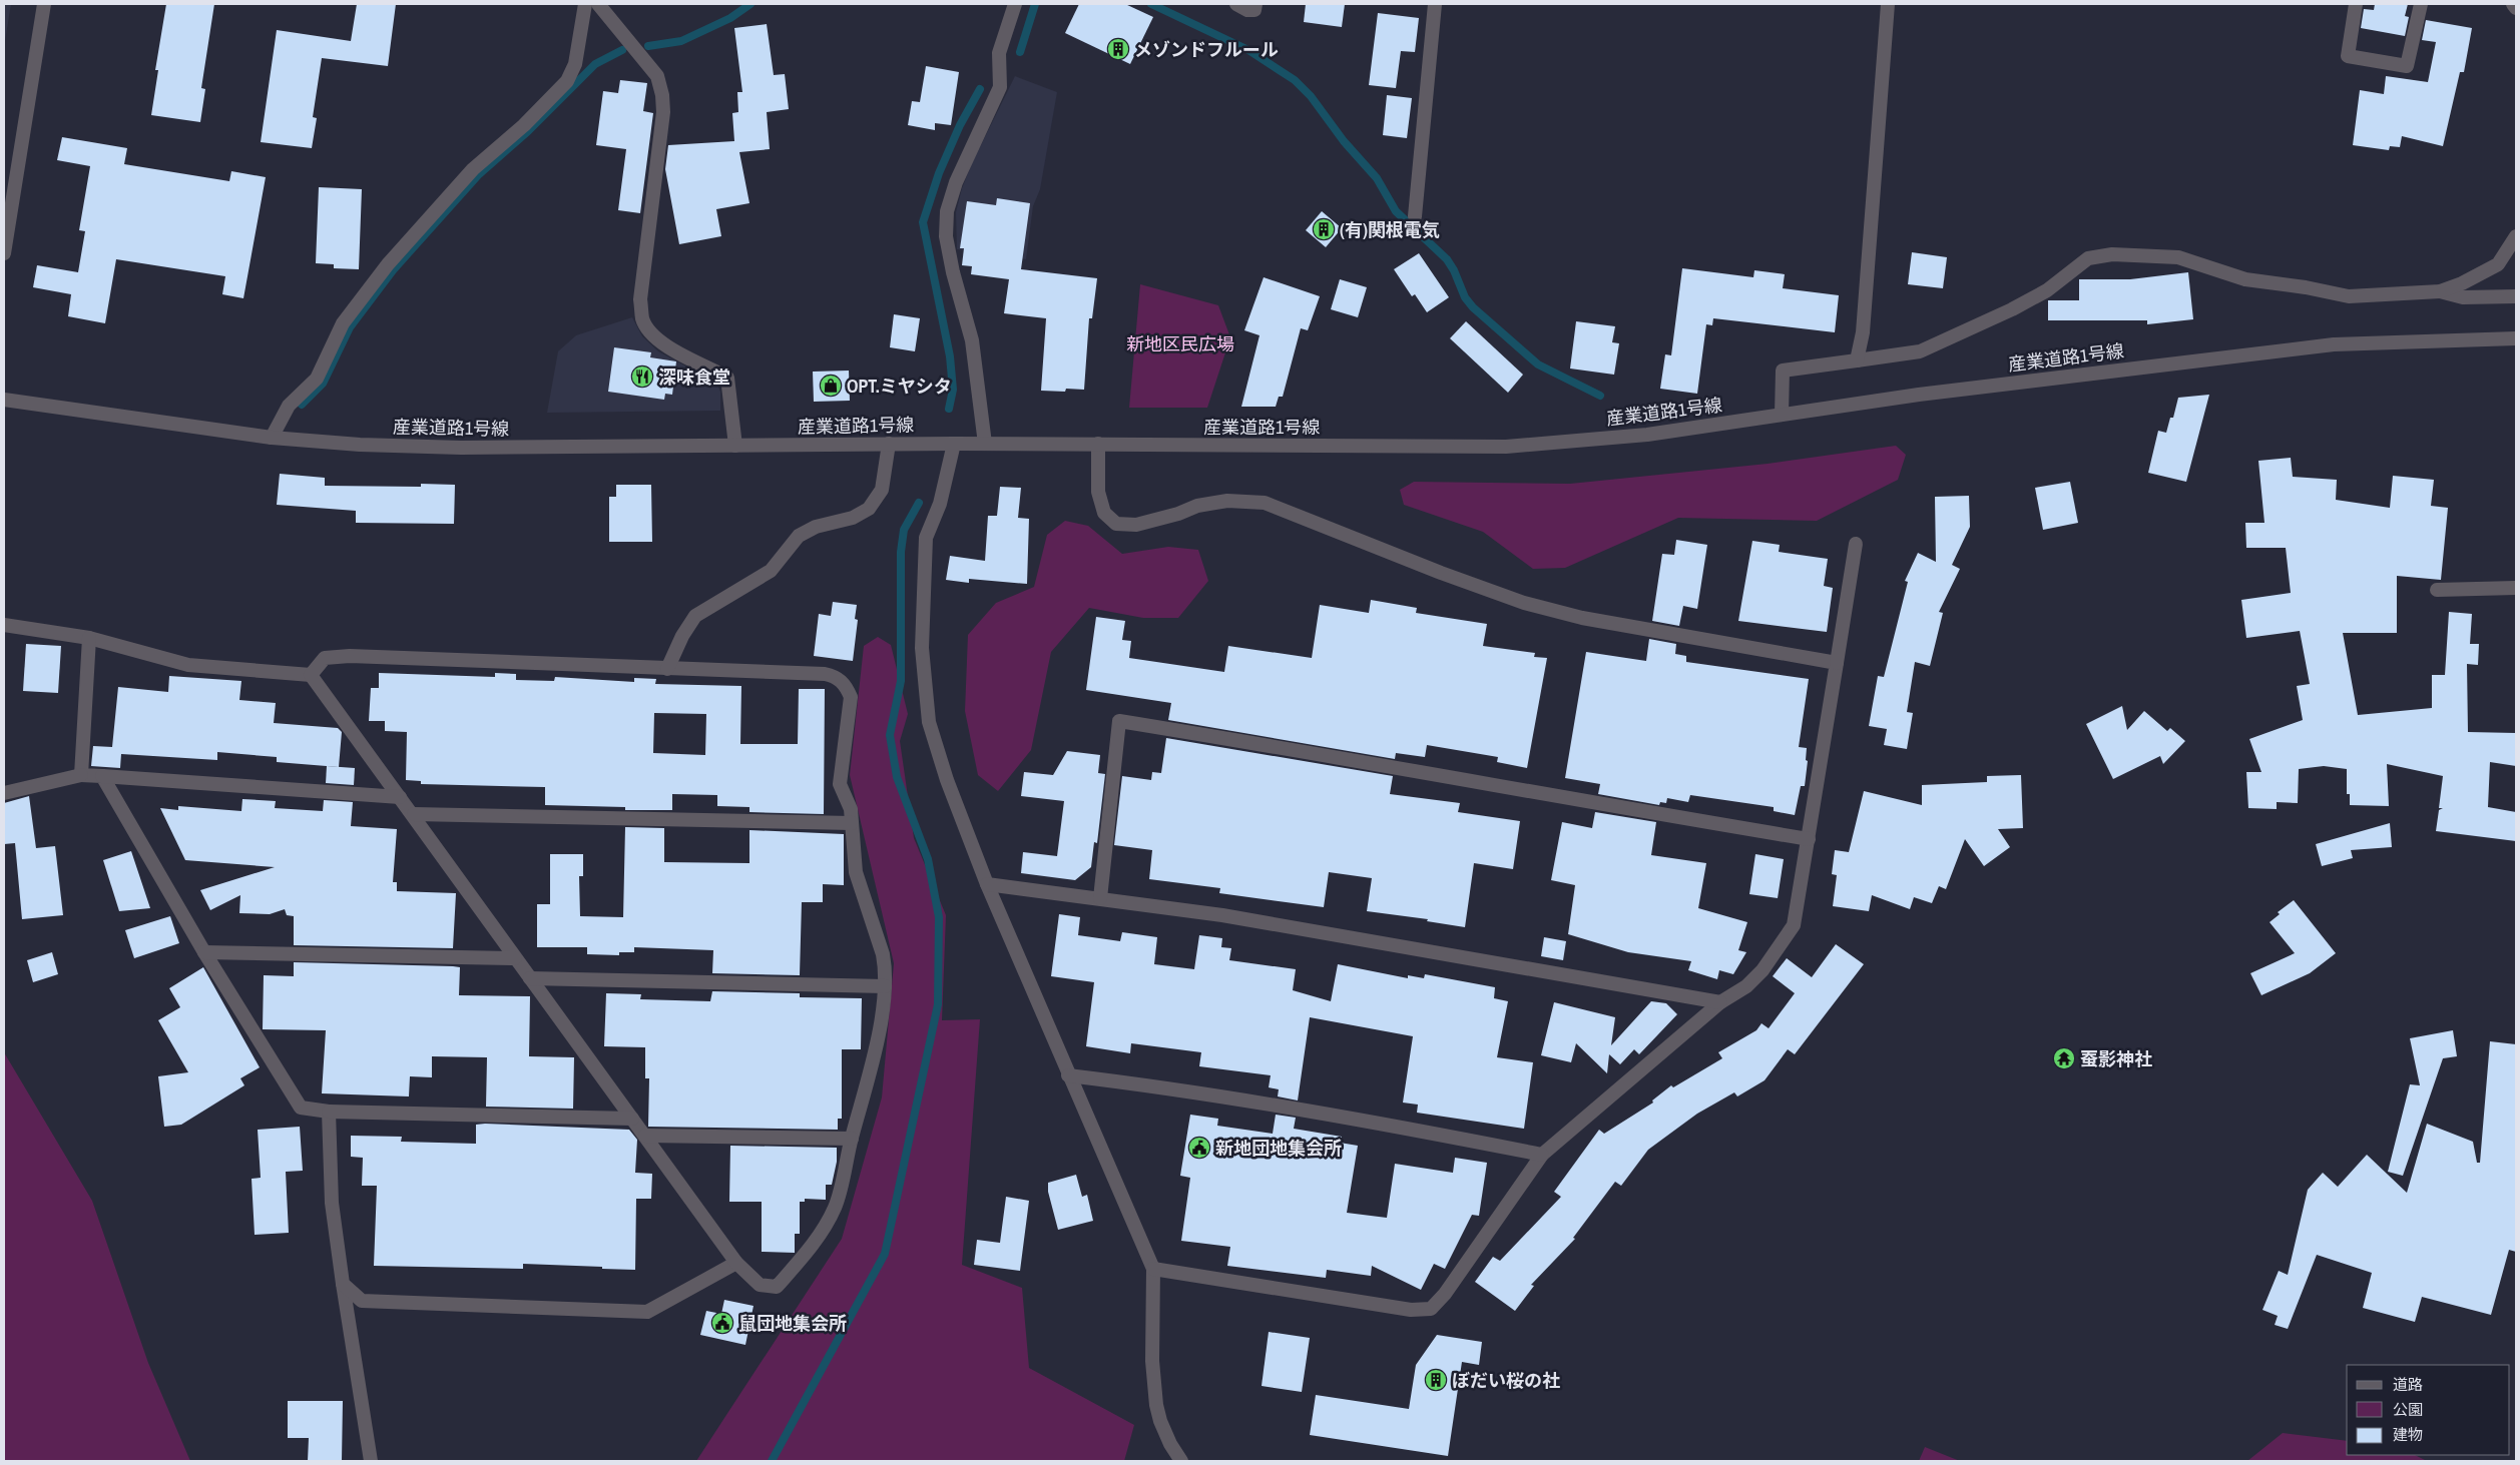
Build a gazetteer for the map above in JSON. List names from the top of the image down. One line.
{"streets":{"street":["産業道路1号線"]},"parks":["新地区民広場"],"places":{"building":["メゾンドフルール","(有)関根電気","ぼだい桜の社"],"restaurant":["深味食堂"],"shop":["OPT.ミヤシタ"],"temple":["蚕影神社"],"public building":["新地団地集会所","鼠団地集会所"]},"legend":["道路","公園","建物"]}
